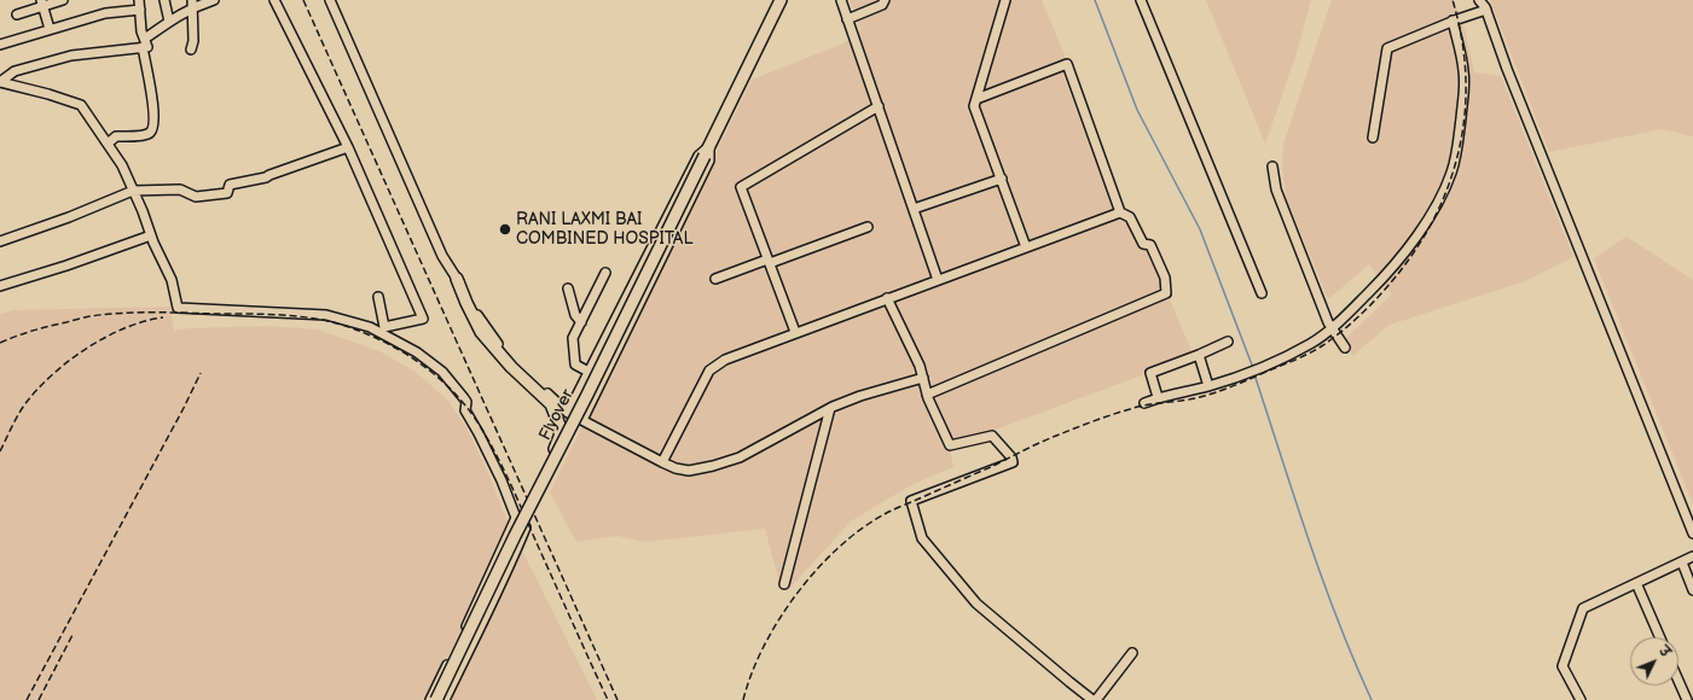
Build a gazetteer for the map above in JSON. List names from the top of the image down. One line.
{"streets":{"main road":["Flyover"]},"places":["RANI LAXMI BAI COMBINED HOSPITAL"],"north":"top right"}
